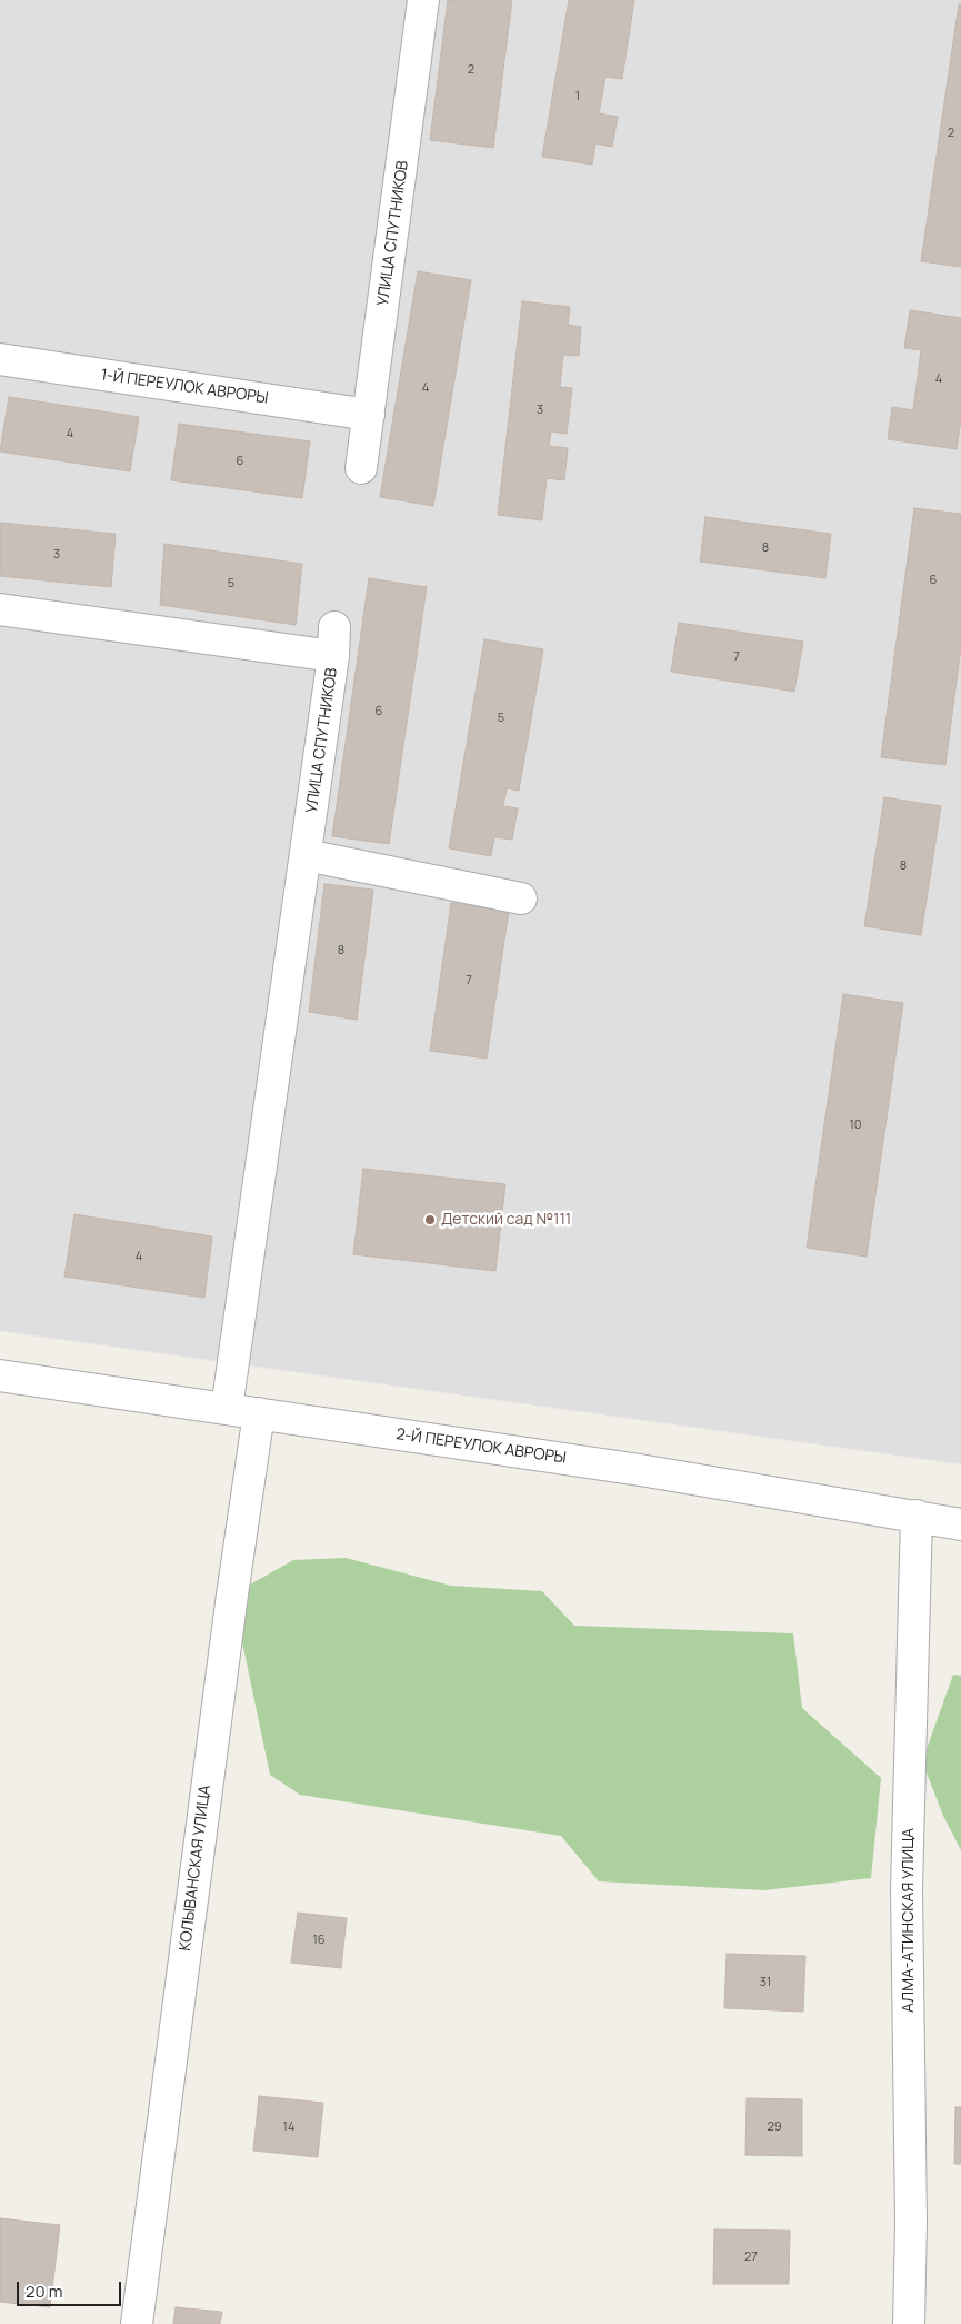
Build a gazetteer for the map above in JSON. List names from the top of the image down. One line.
{"streets":{"street":["УЛИЦА СПУТНИКОВ","1-Й ПЕРЕУЛОК АВРОРЫ","2-Й ПЕРЕУЛОК АВРОРЫ","КОЛЫВАНСКАЯ УЛИЦА","АЛМА-АТИНСКАЯ УЛИЦА"]},"crossings":[["УЛИЦА СПУТНИКОВ","1-Й ПЕРЕУЛОК АВРОРЫ"],["УЛИЦА СПУТНИКОВ","2-Й ПЕРЕУЛОК АВРОРЫ"],["2-Й ПЕРЕУЛОК АВРОРЫ","КОЛЫВАНСКАЯ УЛИЦА"],["2-Й ПЕРЕУЛОК АВРОРЫ","АЛМА-АТИНСКАЯ УЛИЦА"]],"places":["Детский сад №111"],"house_numbers":["2","1","2","4","4","3","4","6","8","3","6","5","7","6","5","8","8","7","10","4","16","31","14","29","27"],"scale_bar":"20 m"}
